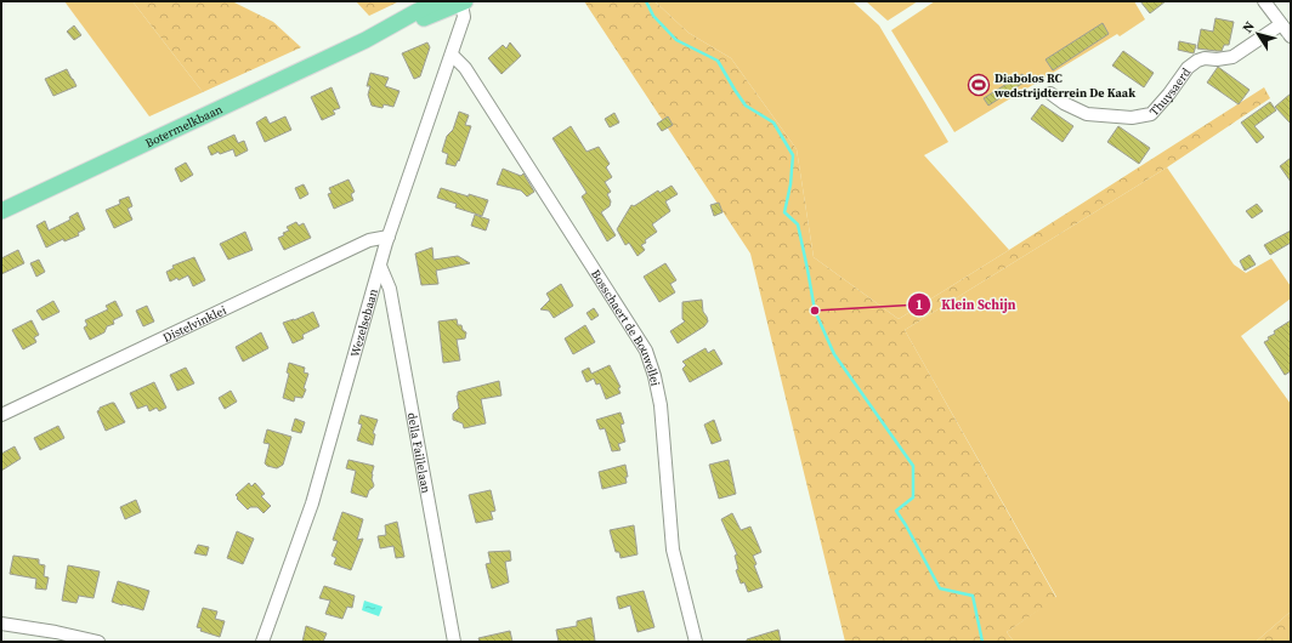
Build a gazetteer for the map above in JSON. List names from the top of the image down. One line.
{"streets":{"main road":["Botermelkbaan"],"street":["Thuysaerd","Wezelsebaan","Distelvinklei","Bosschaert de Bouwellei","della Faillelaan"]},"crossings":[["Botermelkbaan","Wezelsebaan"],["Wezelsebaan","Distelvinklei"],["Wezelsebaan","Bosschaert de Bouwellei"],["Wezelsebaan","della Faillelaan"]],"places":{"sports":["Diabolos RC wedstrijdterrein De Kaak"],"other":["Klein Schijn"]},"north":"top left"}
